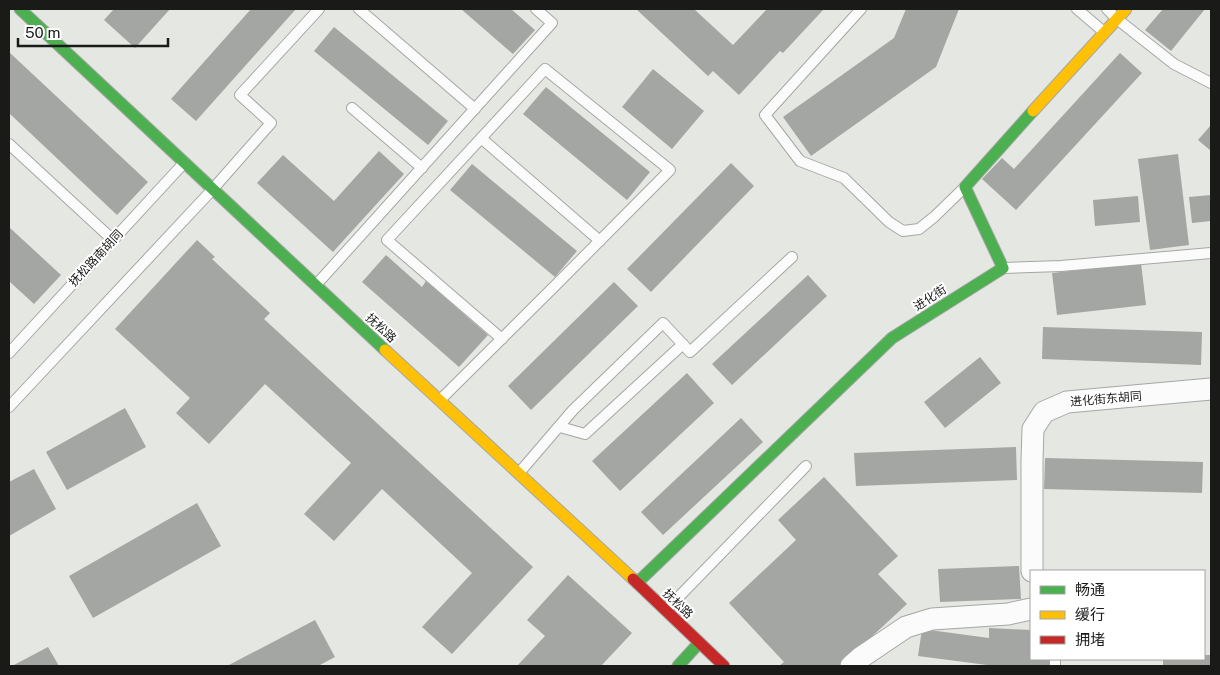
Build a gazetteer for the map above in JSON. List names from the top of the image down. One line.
{"streets":{"street":["进化街","抚松路","进化街东胡同"],"lane":["抚松路南胡同"]},"crossings":[["抚松路南胡同","抚松路"],["进化街","抚松路"]],"legend":["畅通","缓行","拥堵"],"scale_bar":"50 m"}
